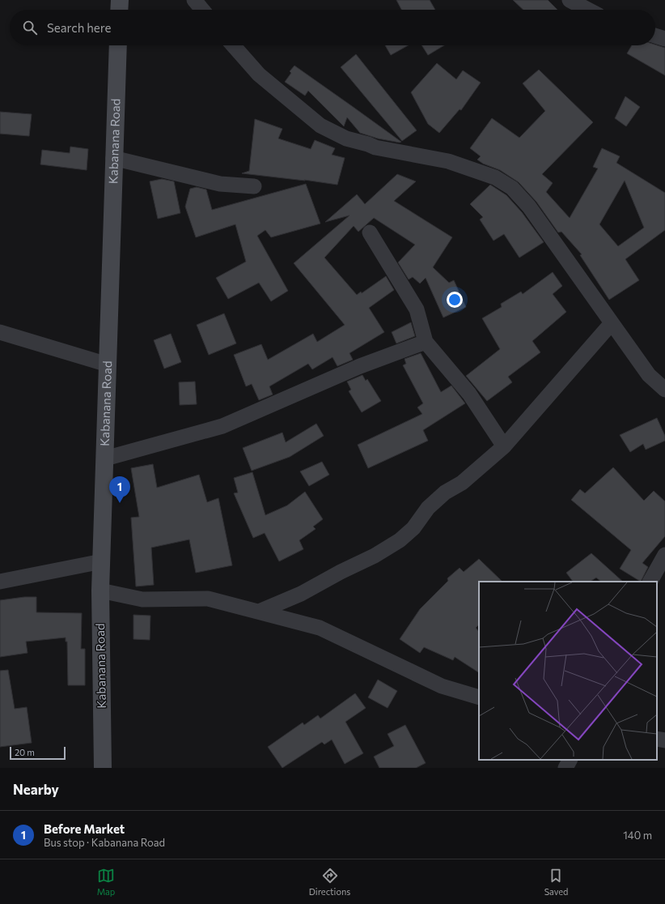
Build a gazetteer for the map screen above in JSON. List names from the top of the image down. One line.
{"streets":{"street":["Kabanana Road"]},"scale_bar":"20 m","page":{"search":"Search here","pins":"1","scale":"20 m","heading":"Nearby","list":[{"mark":"1","name":"Before Market","note":"Bus stop · Kabanana Road","value":"140 m"}],"nav":["Map","Directions","Saved"]}}
